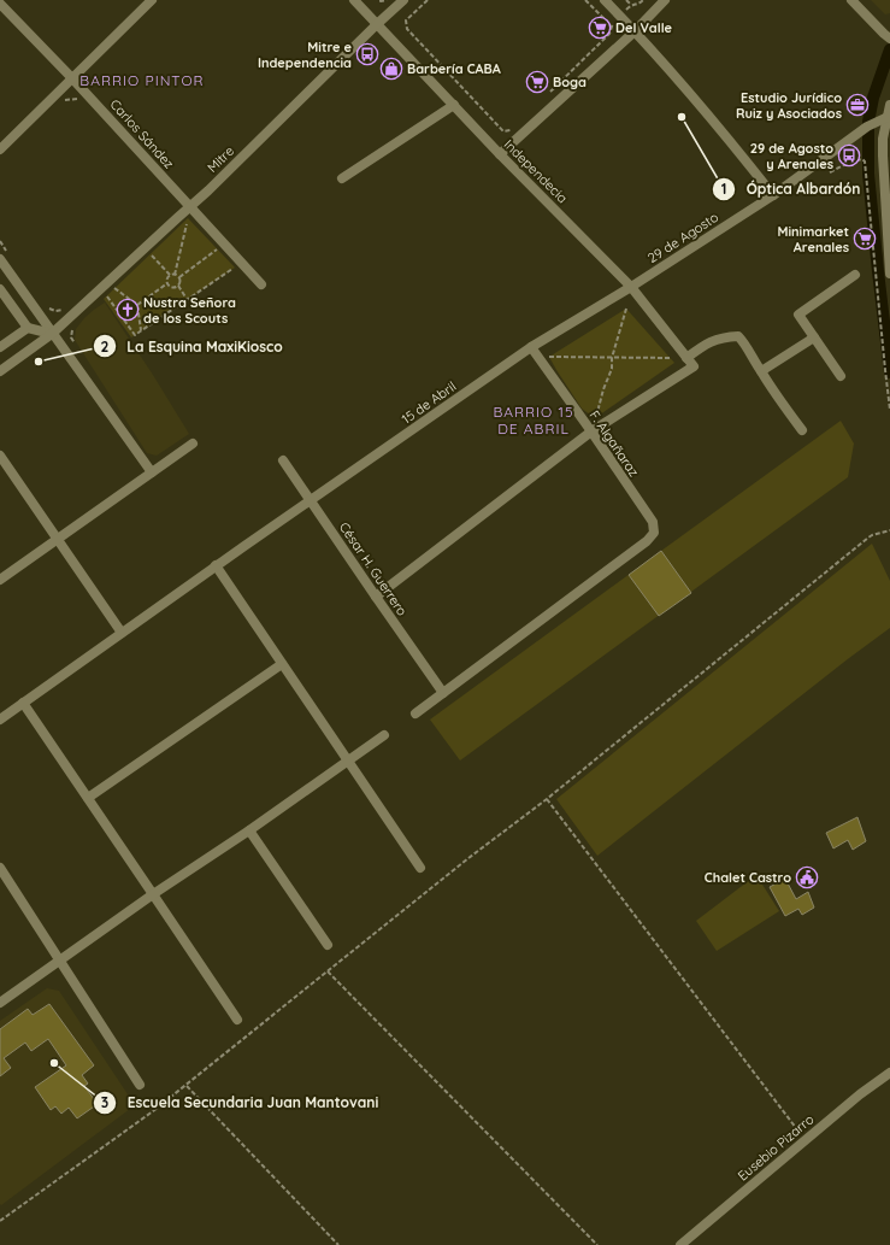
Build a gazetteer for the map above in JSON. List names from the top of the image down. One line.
{"streets":{"street":["Carlos Sández","Mitre","Independecia","29 de Agosto","15 de Abril","F. Algañaraz","César H. Guerrero","Eusebio Pizarro"]},"crossings":[["Carlos Sández","Mitre"],["Mitre","Independecia"],["Independecia","29 de Agosto"],["Independecia","15 de Abril"],["Independecia","F. Algañaraz"],["29 de Agosto","15 de Abril"],["15 de Abril","F. Algañaraz"],["15 de Abril","César H. Guerrero"],["F. Algañaraz","César H. Guerrero"]],"districts":["BARRIO PINTOR","BARRIO 15 DE ABRIL"],"places":{"supermarket":["Del Valle","Boga","Minimarket Arenales"],"bus stop":["Mitre e Independencia","29 de Agosto y Arenales"],"shop":["Barbería CABA"],"office":["Estudio Jurídico Ruiz y Asociados"],"other":["Óptica Albardón","La Esquina MaxiKiosco","Escuela Secundaria Juan Mantovani"],"church":["Nustra Señora de los Scouts"],"public building":["Chalet Castro"]}}
